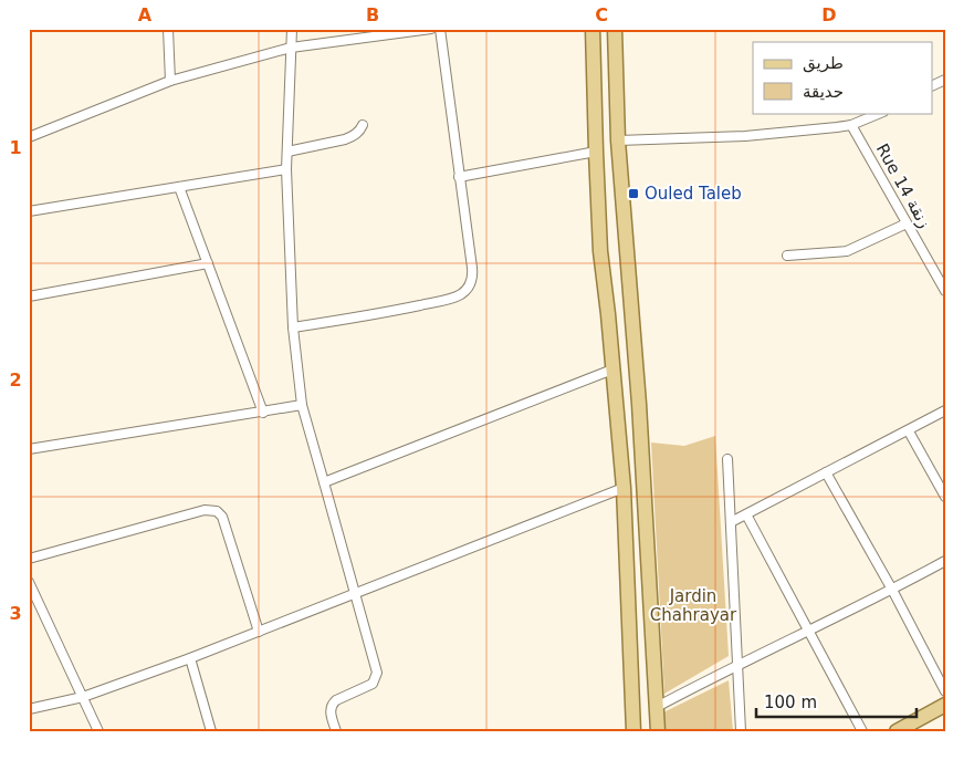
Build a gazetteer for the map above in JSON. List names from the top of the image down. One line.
{"streets":{"street":["Rue 14 زنقة"]},"parks":["Jardin Chahrayar"],"places":{"transit":["Ouled Taleb"]},"legend":["طريق","حديقة"],"scale_bar":"100 m","grid":{"columns":["A","B","C","D"],"rows":["1","2","3"]}}
